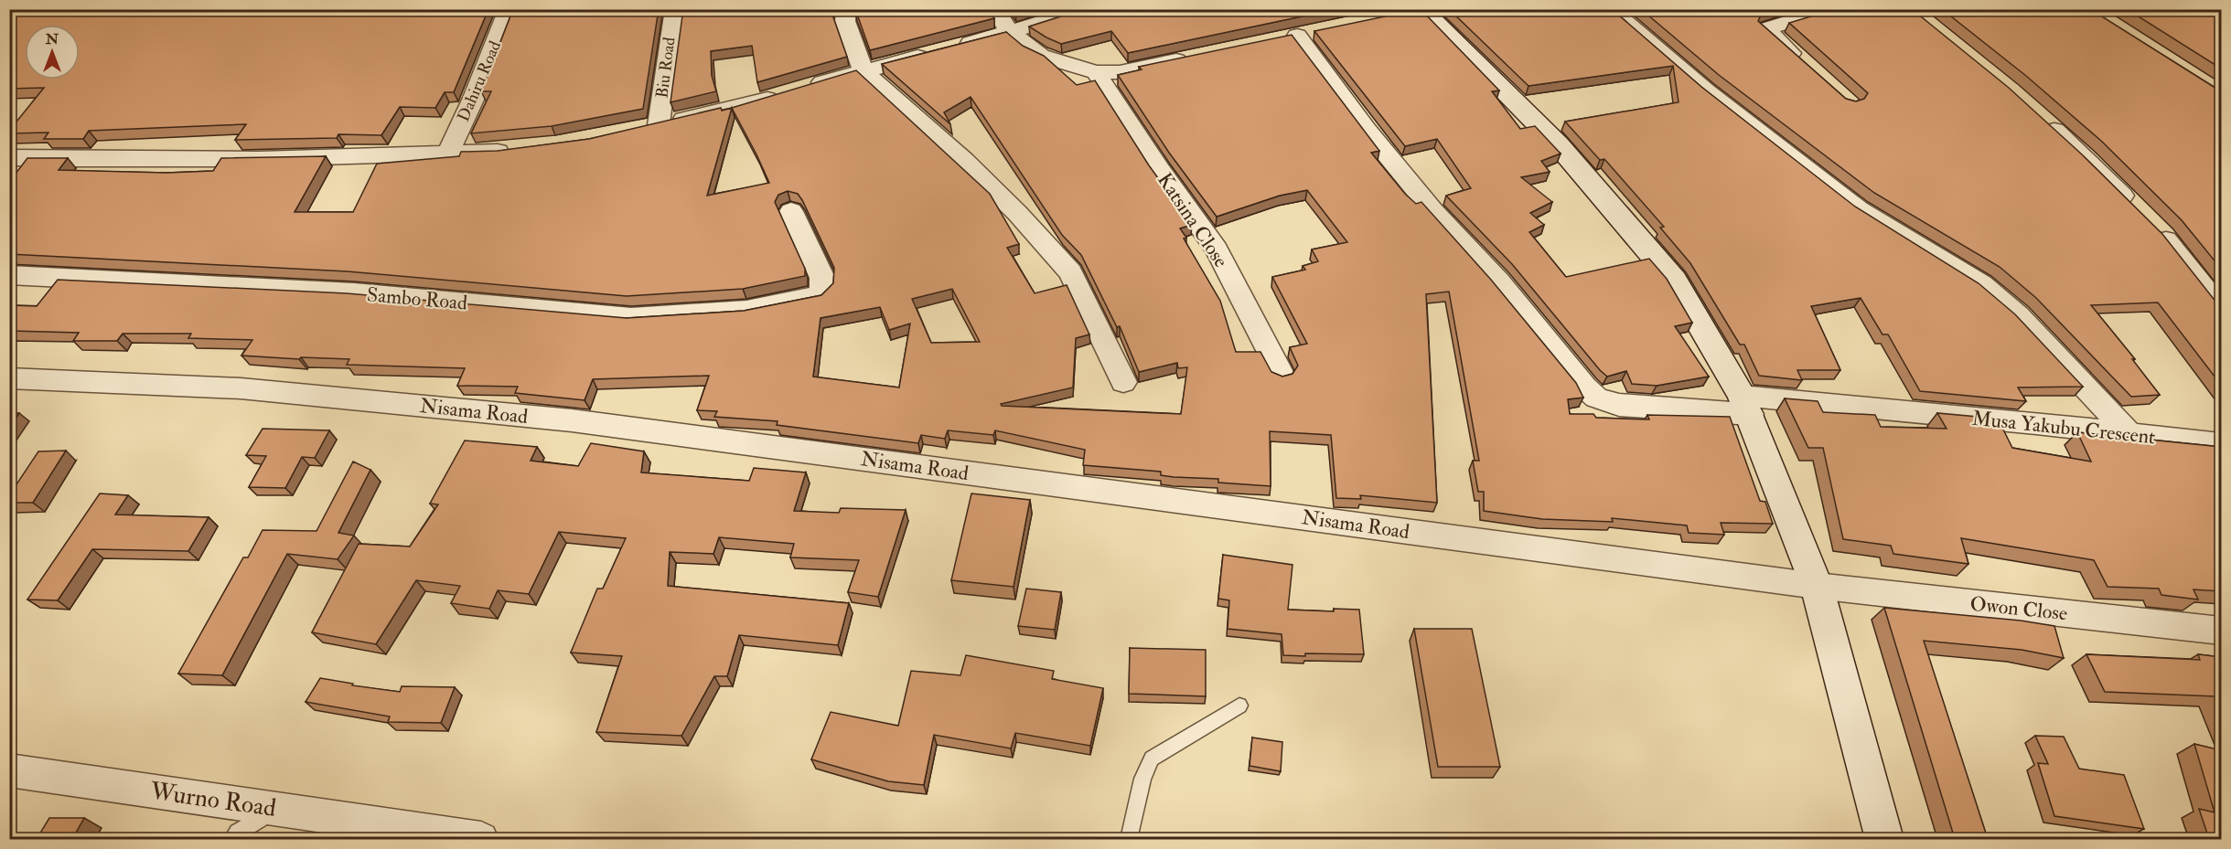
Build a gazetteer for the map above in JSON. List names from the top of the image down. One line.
{"streets":{"street":["Biu Road","Dahiru Road","Katsina Close","Sambo Road","Nisama Road","Musa Yakubu Crescent","Owon Close","Wurno Road"]},"crossings":[["Nisama Road","Owon Close"]],"north":"top"}
